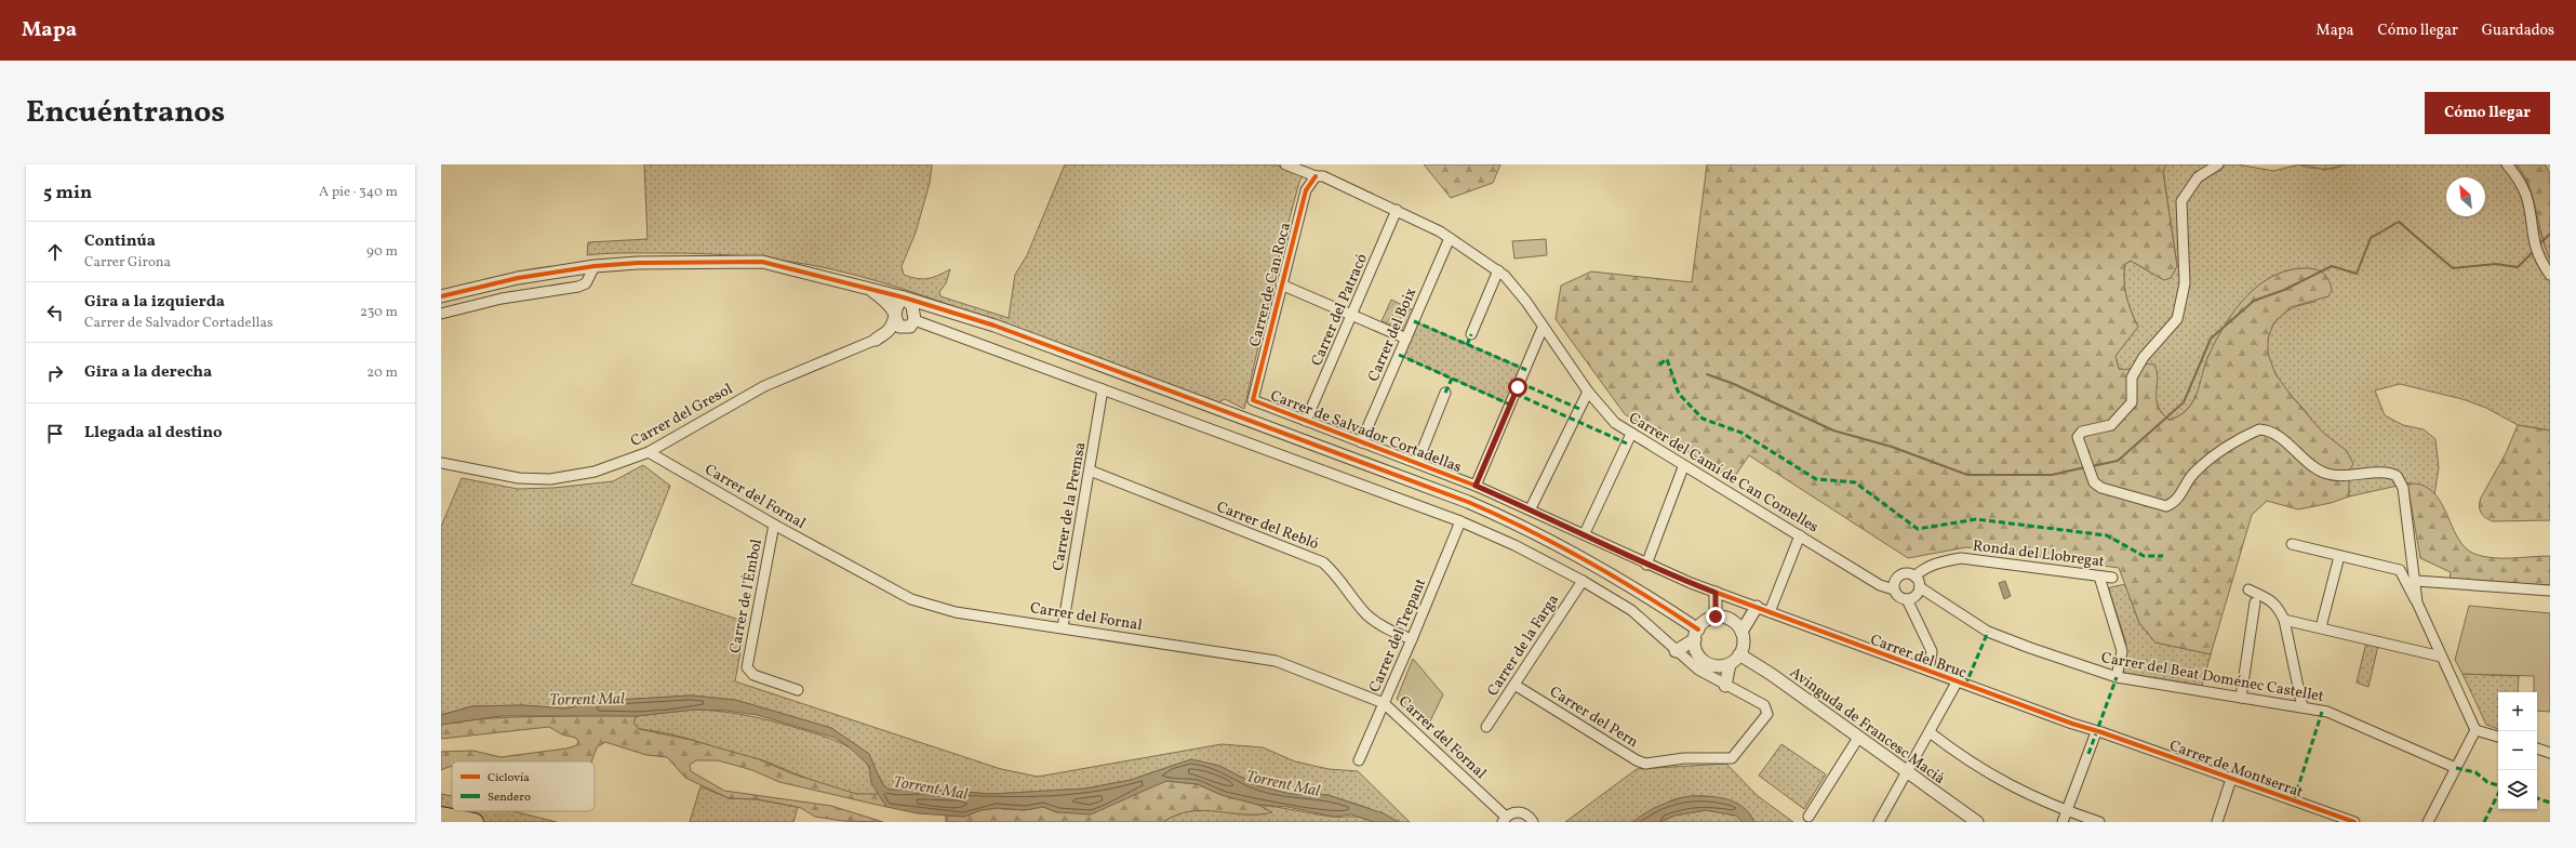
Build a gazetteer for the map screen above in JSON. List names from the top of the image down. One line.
{"streets":{"street":["Carrer de Can Roca","Carrer del Patracó","Carrer del Boix","Carrer del Gresol","Carrer de Salvador Cortadellas","Carrer del Camí de Can Comelles","Carrer del Fornal","Carrer de la Premsa","Carrer del Rebló","Ronda del Llobregat","Carrer de l'Èmbol","Carrer del Trepant","Carrer de la Farga","Carrer del Bruc","Carrer del Beat Doménec Castellet","Carrer del Pern","Avinguda de Francesc Macià","Carrer de Montserrat"]},"crossings":[["Carrer de Can Roca","Carrer de Salvador Cortadellas"],["Carrer de Can Roca","Carrer del Camí de Can Comelles"],["Carrer del Patracó","Carrer de Salvador Cortadellas"],["Carrer del Patracó","Carrer del Camí de Can Comelles"],["Carrer del Boix","Carrer de Salvador Cortadellas"],["Carrer del Boix","Carrer del Camí de Can Comelles"],["Carrer del Gresol","Carrer del Fornal"],["Carrer de Salvador Cortadellas","Carrer del Bruc"],["Carrer del Camí de Can Comelles","Ronda del Llobregat"],["Carrer del Camí de Can Comelles","Carrer del Beat Doménec Castellet"],["Carrer del Fornal","Carrer de la Premsa"],["Carrer del Fornal","Carrer de l'Èmbol"],["Carrer del Fornal","Carrer del Trepant"],["Carrer de la Premsa","Carrer del Rebló"],["Carrer del Rebló","Carrer del Trepant"],["Ronda del Llobregat","Carrer del Beat Doménec Castellet"],["Carrer de la Farga","Carrer del Pern"],["Carrer del Bruc","Carrer de Montserrat"]],"water":["Torrent Mal"],"legend":["Ciclovía","Sendero"],"north":"top left","page":{"header":"Mapa","nav":["Mapa","Cómo llegar","Guardados"],"title":"Encuéntranos","buttons":"Cómo llegar","heading":["5 min","A pie · 340 m"],"list":[["Continúa","Carrer Girona","90 m"],["Gira a la izquierda","Carrer de Salvador Cortadellas","230 m"],["Gira a la derecha","20 m"],"Llegada al destino"],"map_buttons":["+","−"]}}
